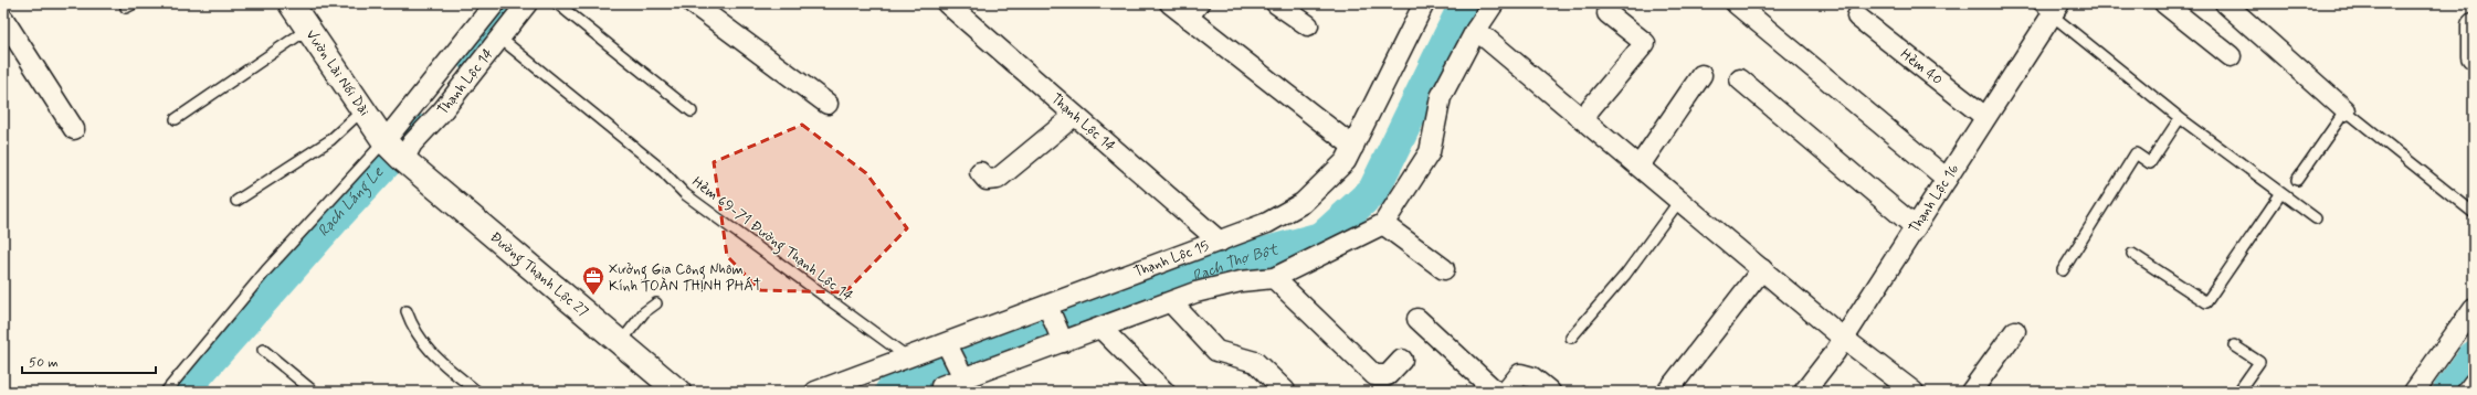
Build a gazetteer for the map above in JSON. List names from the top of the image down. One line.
{"streets":{"street":["Hẻm 40","Vườn Lài Nối Dài","Thạnh Lộc 14","Thạnh Lộc 16","Thạnh Lộc 15","Đường Thạnh Lộc 27"],"lane":["Hẻm 69-71 Đường Thạnh Lộc 14"]},"crossings":[["Hẻm 40","Thạnh Lộc 16"],["Vườn Lài Nối Dài","Thạnh Lộc 14"],["Vườn Lài Nối Dài","Đường Thạnh Lộc 27"],["Thạnh Lộc 14","Hẻm 69-71 Đường Thạnh Lộc 14"],["Thạnh Lộc 14","Thạnh Lộc 15"],["Thạnh Lộc 14","Đường Thạnh Lộc 27"],["Hẻm 69-71 Đường Thạnh Lộc 14","Thạnh Lộc 15"]],"water":["Rạch Láng Le","Rạch Thợ Bột"],"places":{"office":["Xưởng Gia Công Nhôm Kính TOÀN THỊNH PHÁT"]},"scale_bar":"50 m"}
